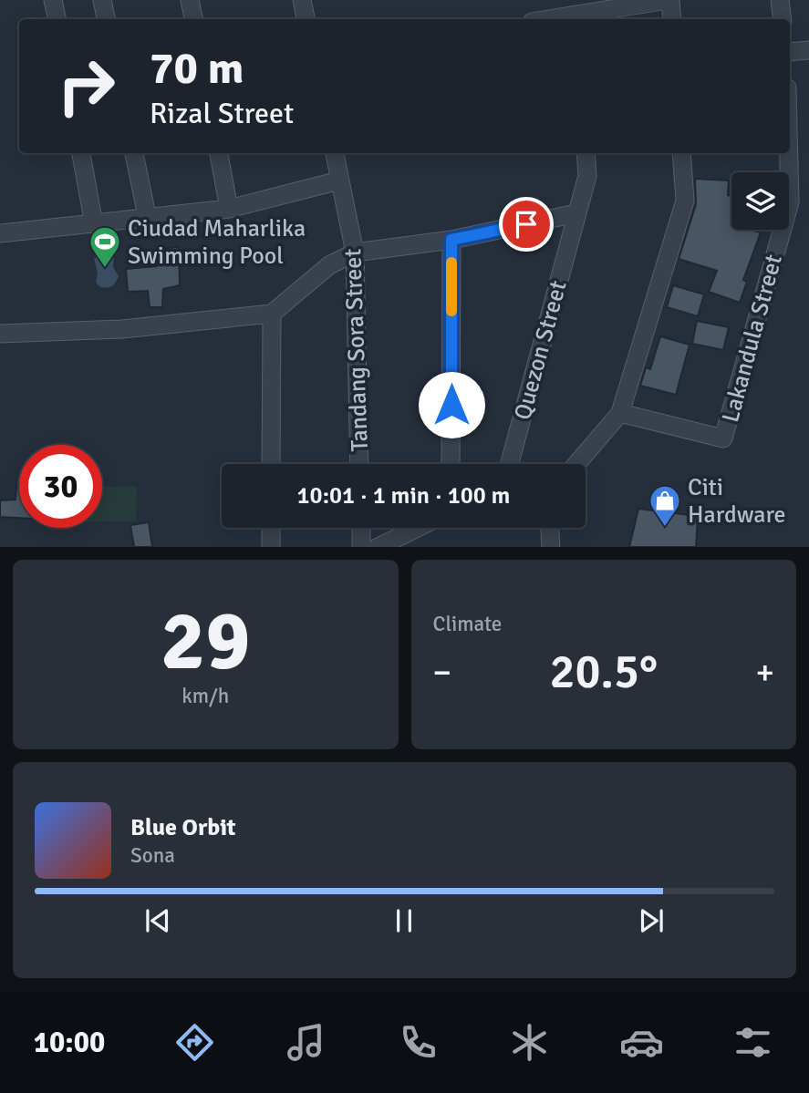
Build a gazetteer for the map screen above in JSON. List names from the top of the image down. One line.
{"streets":{"street":["Lakandula Street","Tandang Sora Street","Quezon Street"]},"places":{"sports":["Ciudad Maharlika Swimming Pool"],"shop":["Citi Hardware"]},"page":{"turn":["70 m","Rizal Street"],"limit":"30","trip":"10:01 · 1 min · 100 m","tile":[["29","km/h"],"Climate"],"heat":["−","20.5°","+"],"song":["Blue Orbit","Sona"],"tabs":"10:00"}}
